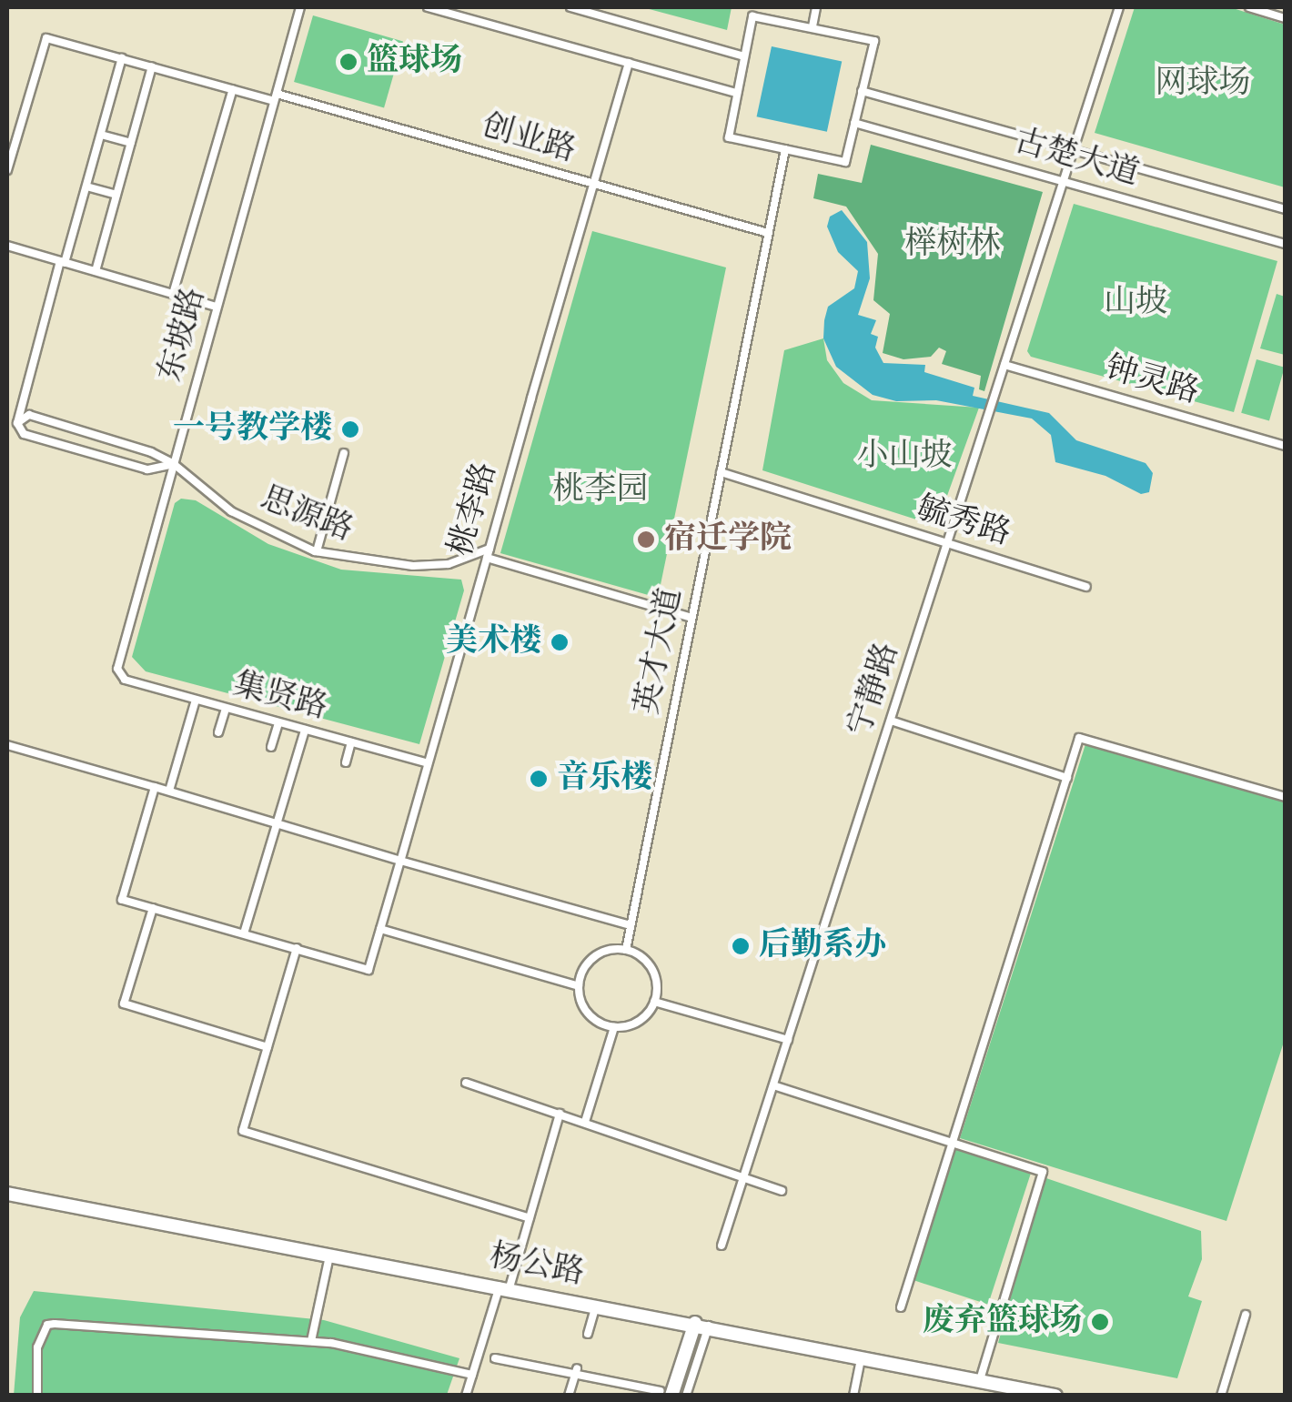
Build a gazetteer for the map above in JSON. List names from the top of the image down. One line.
{"streets":{"street":["杨公路"],"lane":["创业路","古楚大道","东坡路","钟灵路","桃李路","思源路","毓秀路","英才大道","宁静路","集贤路"]},"crossings":[["创业路","东坡路"],["创业路","桃李路"],["创业路","英才大道"],["古楚大道","宁静路"],["东坡路","思源路"],["东坡路","集贤路"],["钟灵路","宁静路"],["桃李路","思源路"],["桃李路","集贤路"],["毓秀路","英才大道"],["毓秀路","宁静路"]],"parks":["网球场","榉树林","山坡","小山坡","桃李园"],"places":["篮球场","一号教学楼","宿迁学院","美术楼","音乐楼","后勤系办","废弃篮球场"]}
